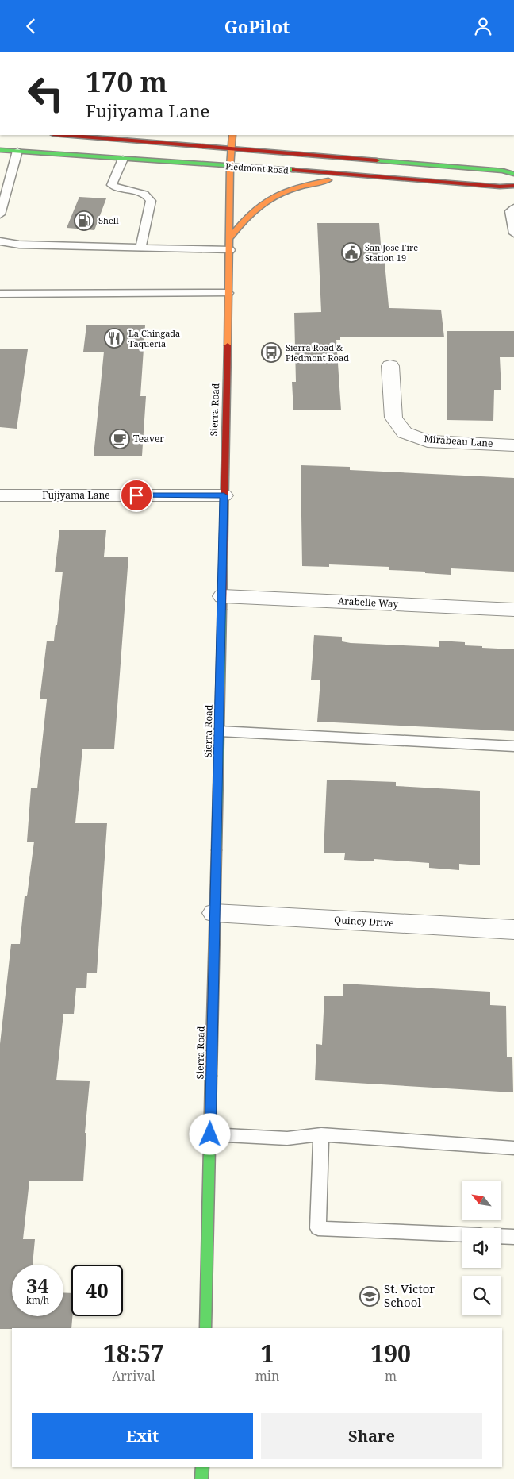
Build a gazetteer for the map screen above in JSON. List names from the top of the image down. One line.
{"streets":{"street":["Piedmont Road","Sierra Road","Mirabeau Lane","Fujiyama Lane","Arabelle Way","Quincy Drive"]},"crossings":[["Piedmont Road","Sierra Road"],["Sierra Road","Fujiyama Lane"],["Sierra Road","Arabelle Way"],["Sierra Road","Quincy Drive"]],"places":{"fuel station":["Shell"],"public building":["San Jose Fire Station 19"],"restaurant":["La Chingada Taqueria"],"bus stop":["Sierra Road & Piedmont Road"],"cafe":["Teaver"],"school or university":["St. Victor School"]},"north":"top left","page":{"header":"GoPilot","turn":["170 m","Fujiyama Lane"],"speed":"34 km/h","limit":"40","eta":["18:57","Arrival","1","min","190","m"],"buttons":["Exit","Share"]}}
